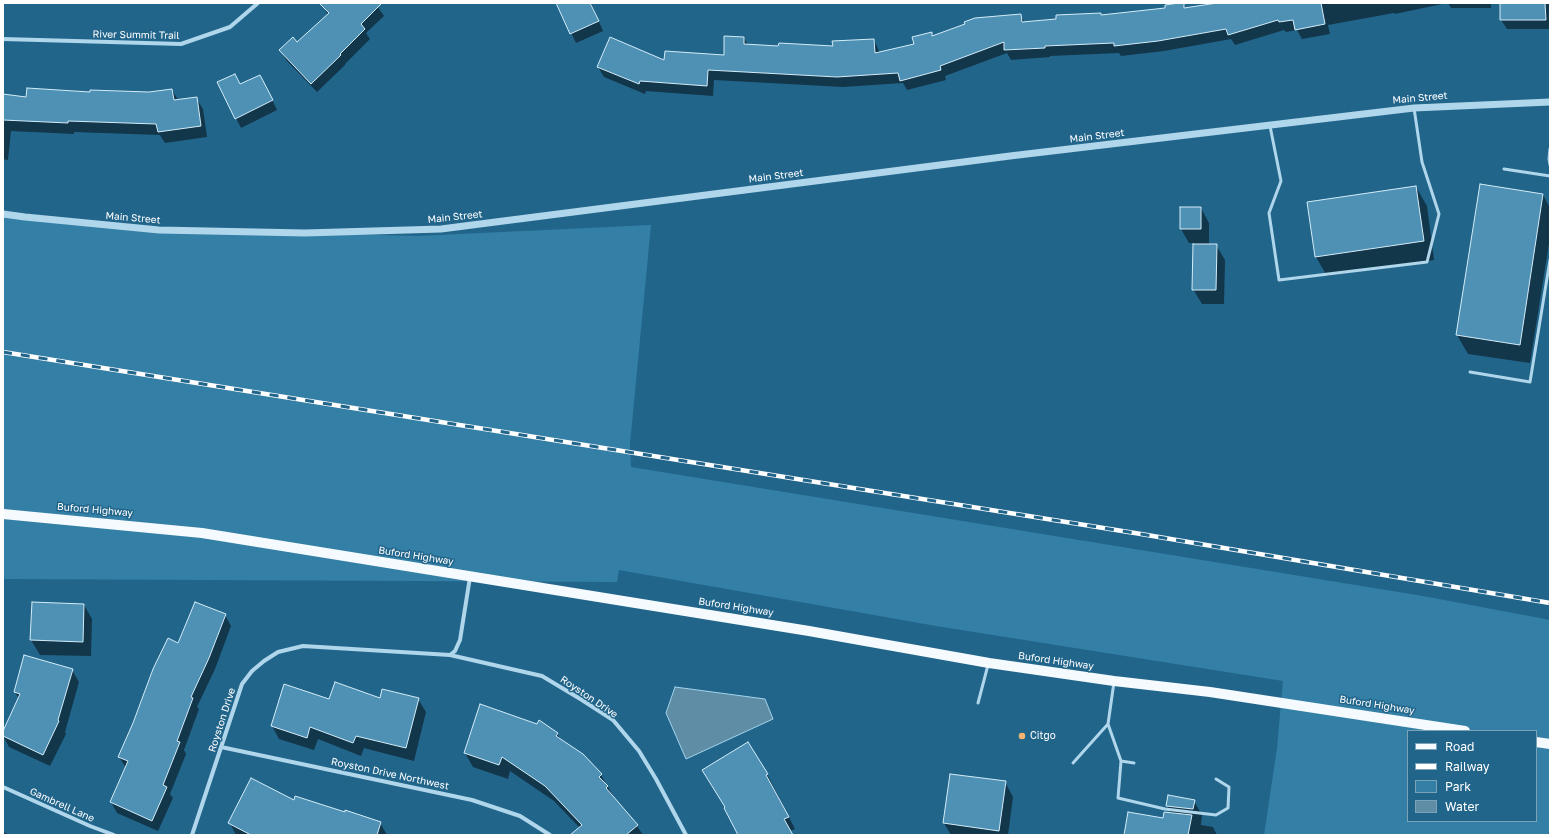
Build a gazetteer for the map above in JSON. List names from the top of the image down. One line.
{"streets":{"main road":["Buford Highway"],"street":["River Summit Trail","Main Street","Royston Drive","Royston Drive Northwest","Gambrell Lane"]},"crossings":[["Royston Drive","Royston Drive Northwest"]],"places":["Citgo"],"legend":["Road","Railway","Park","Water"]}
